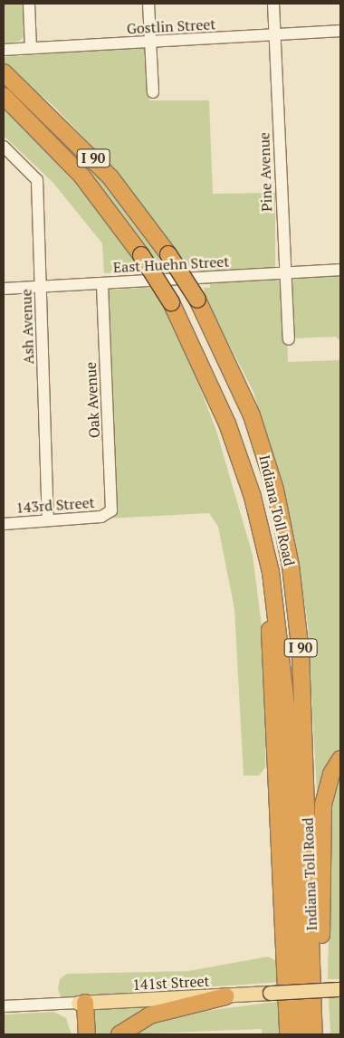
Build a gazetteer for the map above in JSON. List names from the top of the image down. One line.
{"streets":{"highway":["I 90","Indiana Toll Road"],"main road":["141st Street"],"street":["Gostlin Street","Pine Avenue","East Huehn Street","Ash Avenue","Oak Avenue","143rd Street"]},"crossings":[["Gostlin Street","Pine Avenue"],["Pine Avenue","East Huehn Street"],["East Huehn Street","Ash Avenue"],["East Huehn Street","Oak Avenue"],["Ash Avenue","143rd Street"],["Oak Avenue","143rd Street"]]}
